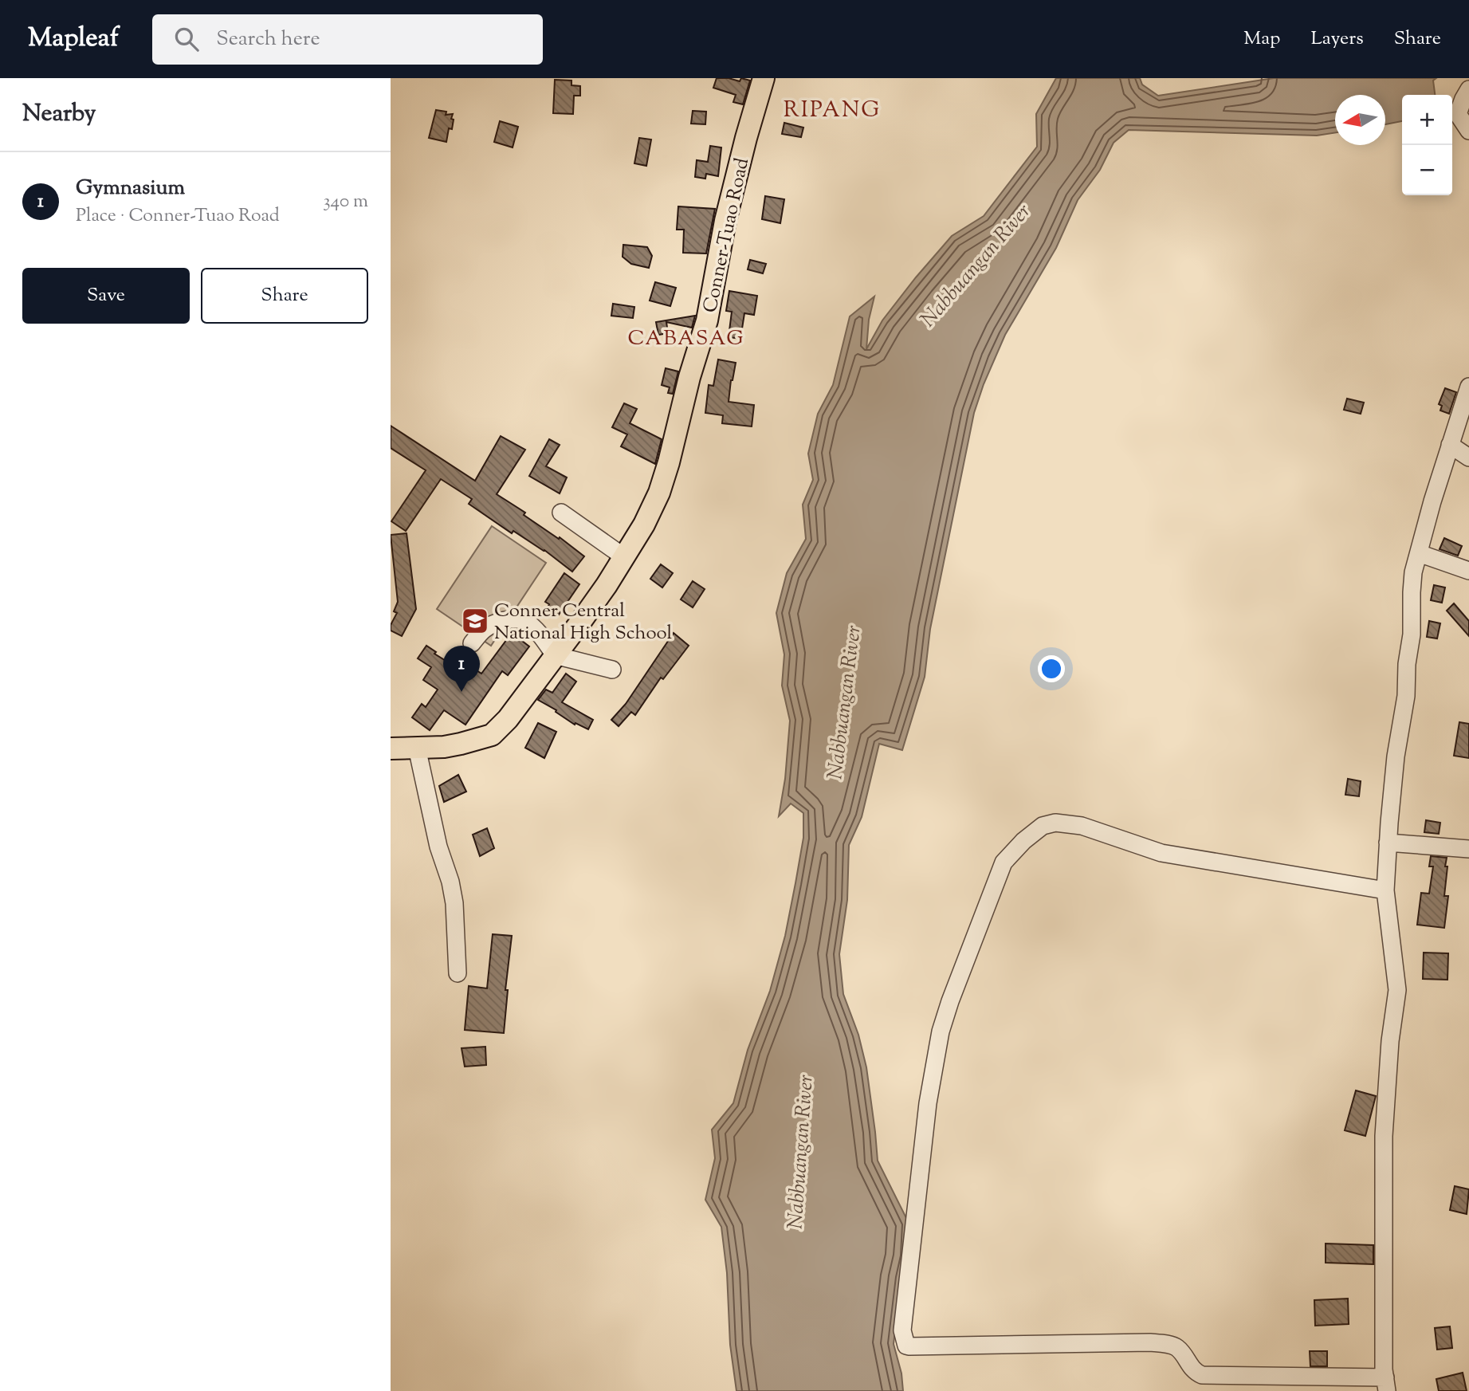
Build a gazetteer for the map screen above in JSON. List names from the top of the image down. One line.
{"streets":{"main road":["Conner-Tuao Road"]},"districts":["RIPANG","CABASAG"],"water":["Nabbuangan River"],"places":{"school or university":["Conner Central National High School"]},"north":"left","page":{"header":"Mapleaf","search":"Search here","nav":["Map","Layers","Share"],"heading":"Nearby","map_buttons":["+","−"],"list":[{"mark":"1","name":"Gymnasium","note":"Place · Conner-Tuao Road","value":"340 m"}],"buttons":["Save","Share"],"pins":"1"}}
